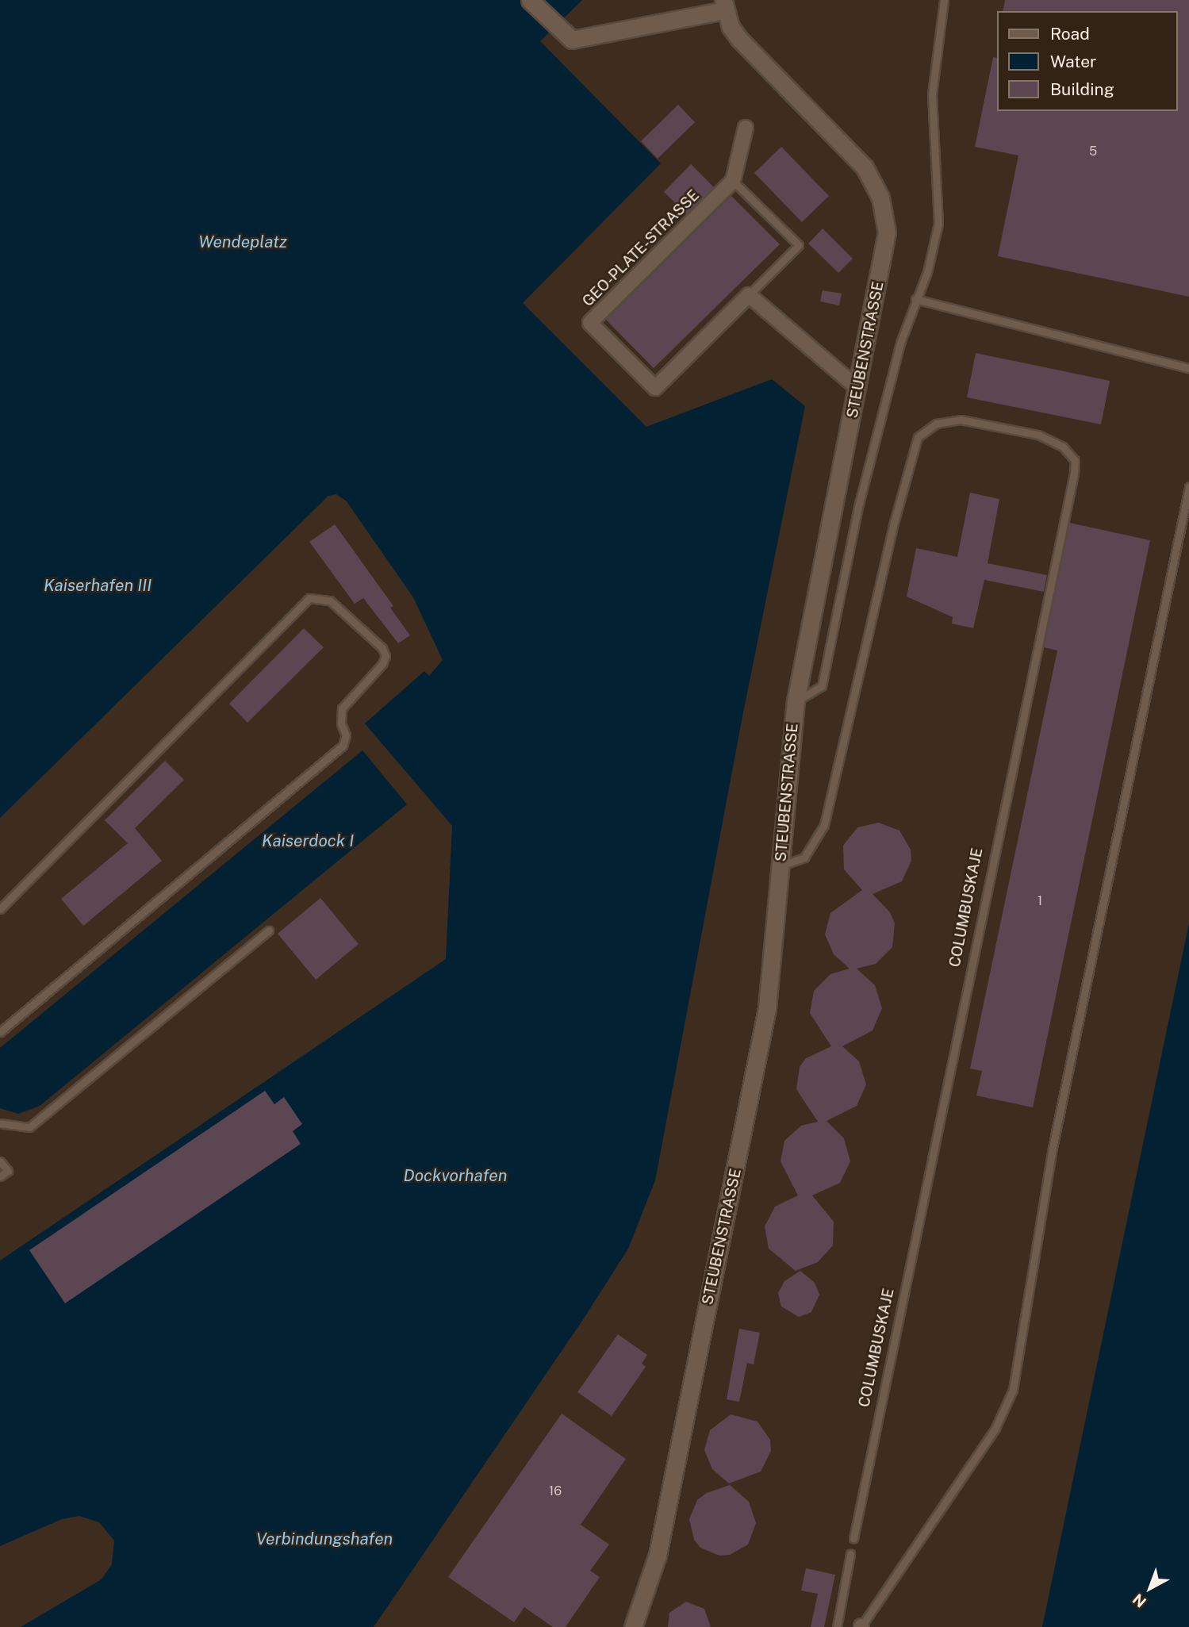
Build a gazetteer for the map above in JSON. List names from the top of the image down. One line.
{"streets":{"street":["GEO-PLATE-STRASSE","STEUBENSTRASSE"],"lane":["COLUMBUSKAJE"]},"crossings":[["STEUBENSTRASSE","COLUMBUSKAJE"]],"water":["Wendeplatz","Kaiserhafen III","Kaiserdock I","Dockvorhafen","Verbindungshafen"],"house_numbers":["5","1","16"],"legend":["Road","Water","Building"],"north":"bottom left"}
